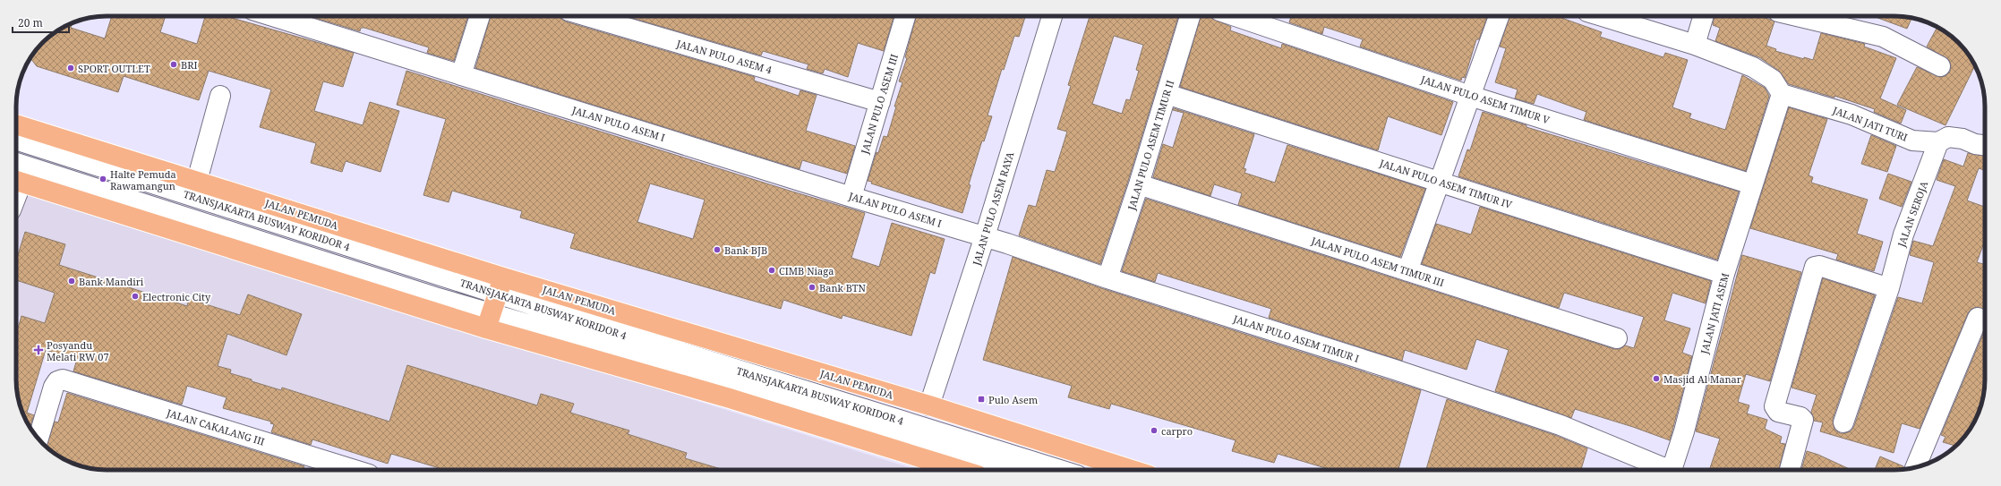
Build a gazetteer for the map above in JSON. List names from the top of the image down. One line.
{"streets":{"main road":["JALAN PEMUDA"],"street":["JALAN PULO ASEM 4","JALAN PULO ASEM TIMUR V","JALAN PULO ASEM III","JALAN PULO ASEM I","JALAN JATI TURI","JALAN PULO ASEM TIMUR II","JALAN PULO ASEM TIMUR IV","JALAN PULO ASEM RAYA","JALAN SEROJA","TRANSJAKARTA BUSWAY KORIDOR 4","JALAN PULO ASEM TIMUR III","JALAN JATI ASEM","JALAN PULO ASEM TIMUR I","JALAN CAKALANG III"]},"crossings":[["JALAN PULO ASEM 4","JALAN PULO ASEM III"],["JALAN PULO ASEM TIMUR V","JALAN JATI ASEM"],["JALAN PULO ASEM III","JALAN PULO ASEM I"],["JALAN PULO ASEM I","JALAN PULO ASEM RAYA"],["JALAN PULO ASEM I","JALAN PULO ASEM TIMUR I"],["JALAN JATI TURI","JALAN SEROJA"],["JALAN JATI TURI","JALAN JATI ASEM"],["JALAN PULO ASEM TIMUR II","JALAN PULO ASEM TIMUR IV"],["JALAN PULO ASEM TIMUR II","JALAN PULO ASEM TIMUR III"],["JALAN PULO ASEM TIMUR II","JALAN PULO ASEM TIMUR I"],["JALAN PULO ASEM TIMUR IV","JALAN JATI ASEM"],["JALAN PULO ASEM RAYA","JALAN PEMUDA"],["JALAN PULO ASEM RAYA","JALAN PULO ASEM TIMUR I"],["JALAN PEMUDA","TRANSJAKARTA BUSWAY KORIDOR 4"],["JALAN JATI ASEM","JALAN PULO ASEM TIMUR I"]],"places":{"other":["BRI","SPORT OUTLET","Halte Pemuda Rawamangun","Bank BJB","CIMB Niaga","Bank Mandiri","Bank BTN","Electronic City","Masjid Al Manar","carpro"],"health":["Posyandu Melati RW 07"],"transit":["Pulo Asem"]},"scale_bar":"20 m"}
